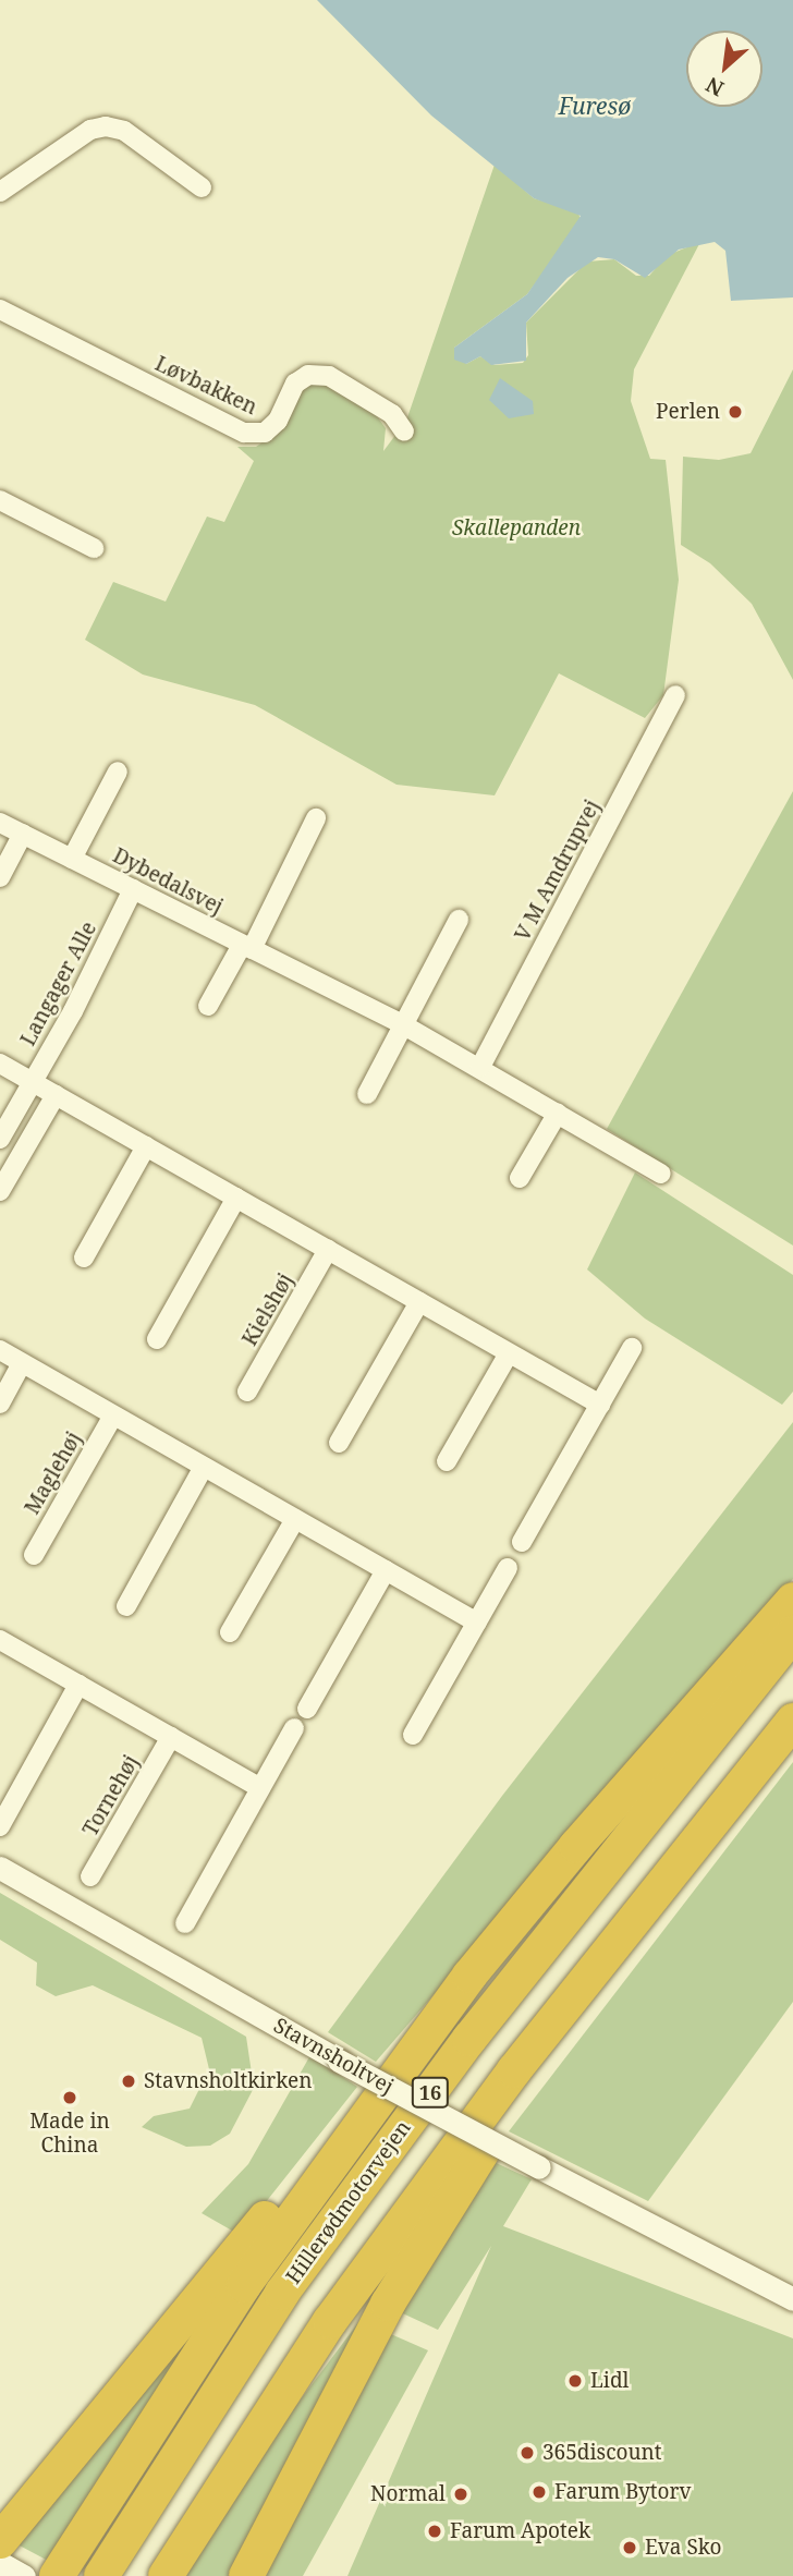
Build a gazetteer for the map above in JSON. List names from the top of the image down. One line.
{"streets":{"highway":["16","Hillerødmotorvejen"],"street":["Løvbakken","V M Amdrupvej","Dybedalsvej","Langager Alle","Kielshøj","Maglehøj","Tornehøj","Stavnsholtvej"]},"crossings":[["V M Amdrupvej","Dybedalsvej"],["Dybedalsvej","Langager Alle"]],"water":["Furesø"],"parks":["Skallepanden"],"places":["Perlen","Stavnsholtkirken","Made in China","Lidl","365discount","Farum Bytorv","Normal","Farum Apotek","Eva Sko"],"north":"bottom left"}
